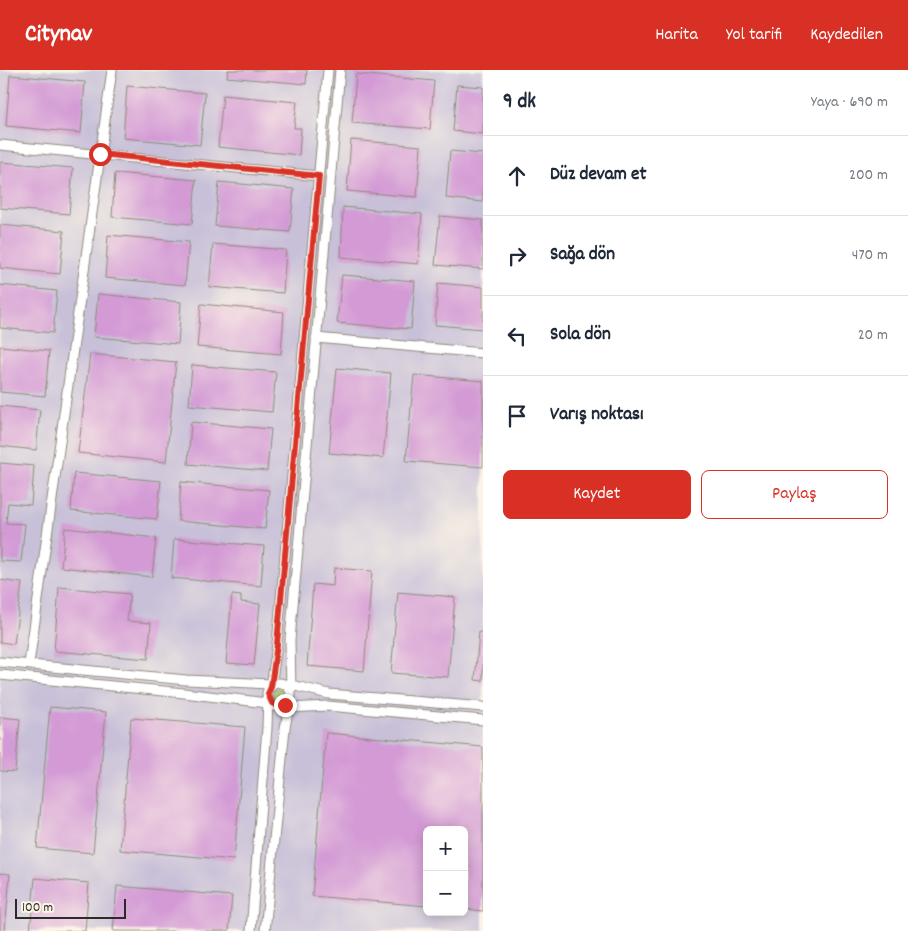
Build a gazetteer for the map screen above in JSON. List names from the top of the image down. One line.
{"scale_bar":"100 m","page":{"header":"Citynav","nav":["Harita","Yol tarifi","Kaydedilen"],"heading":["9 dk","Yaya · 690 m"],"list":[["Düz devam et","200 m"],["Sağa dön","470 m"],["Sola dön","20 m"],"Varış noktası"],"buttons":["Kaydet","Paylaş"],"map_buttons":["+","−"],"scale":"100 m"}}
